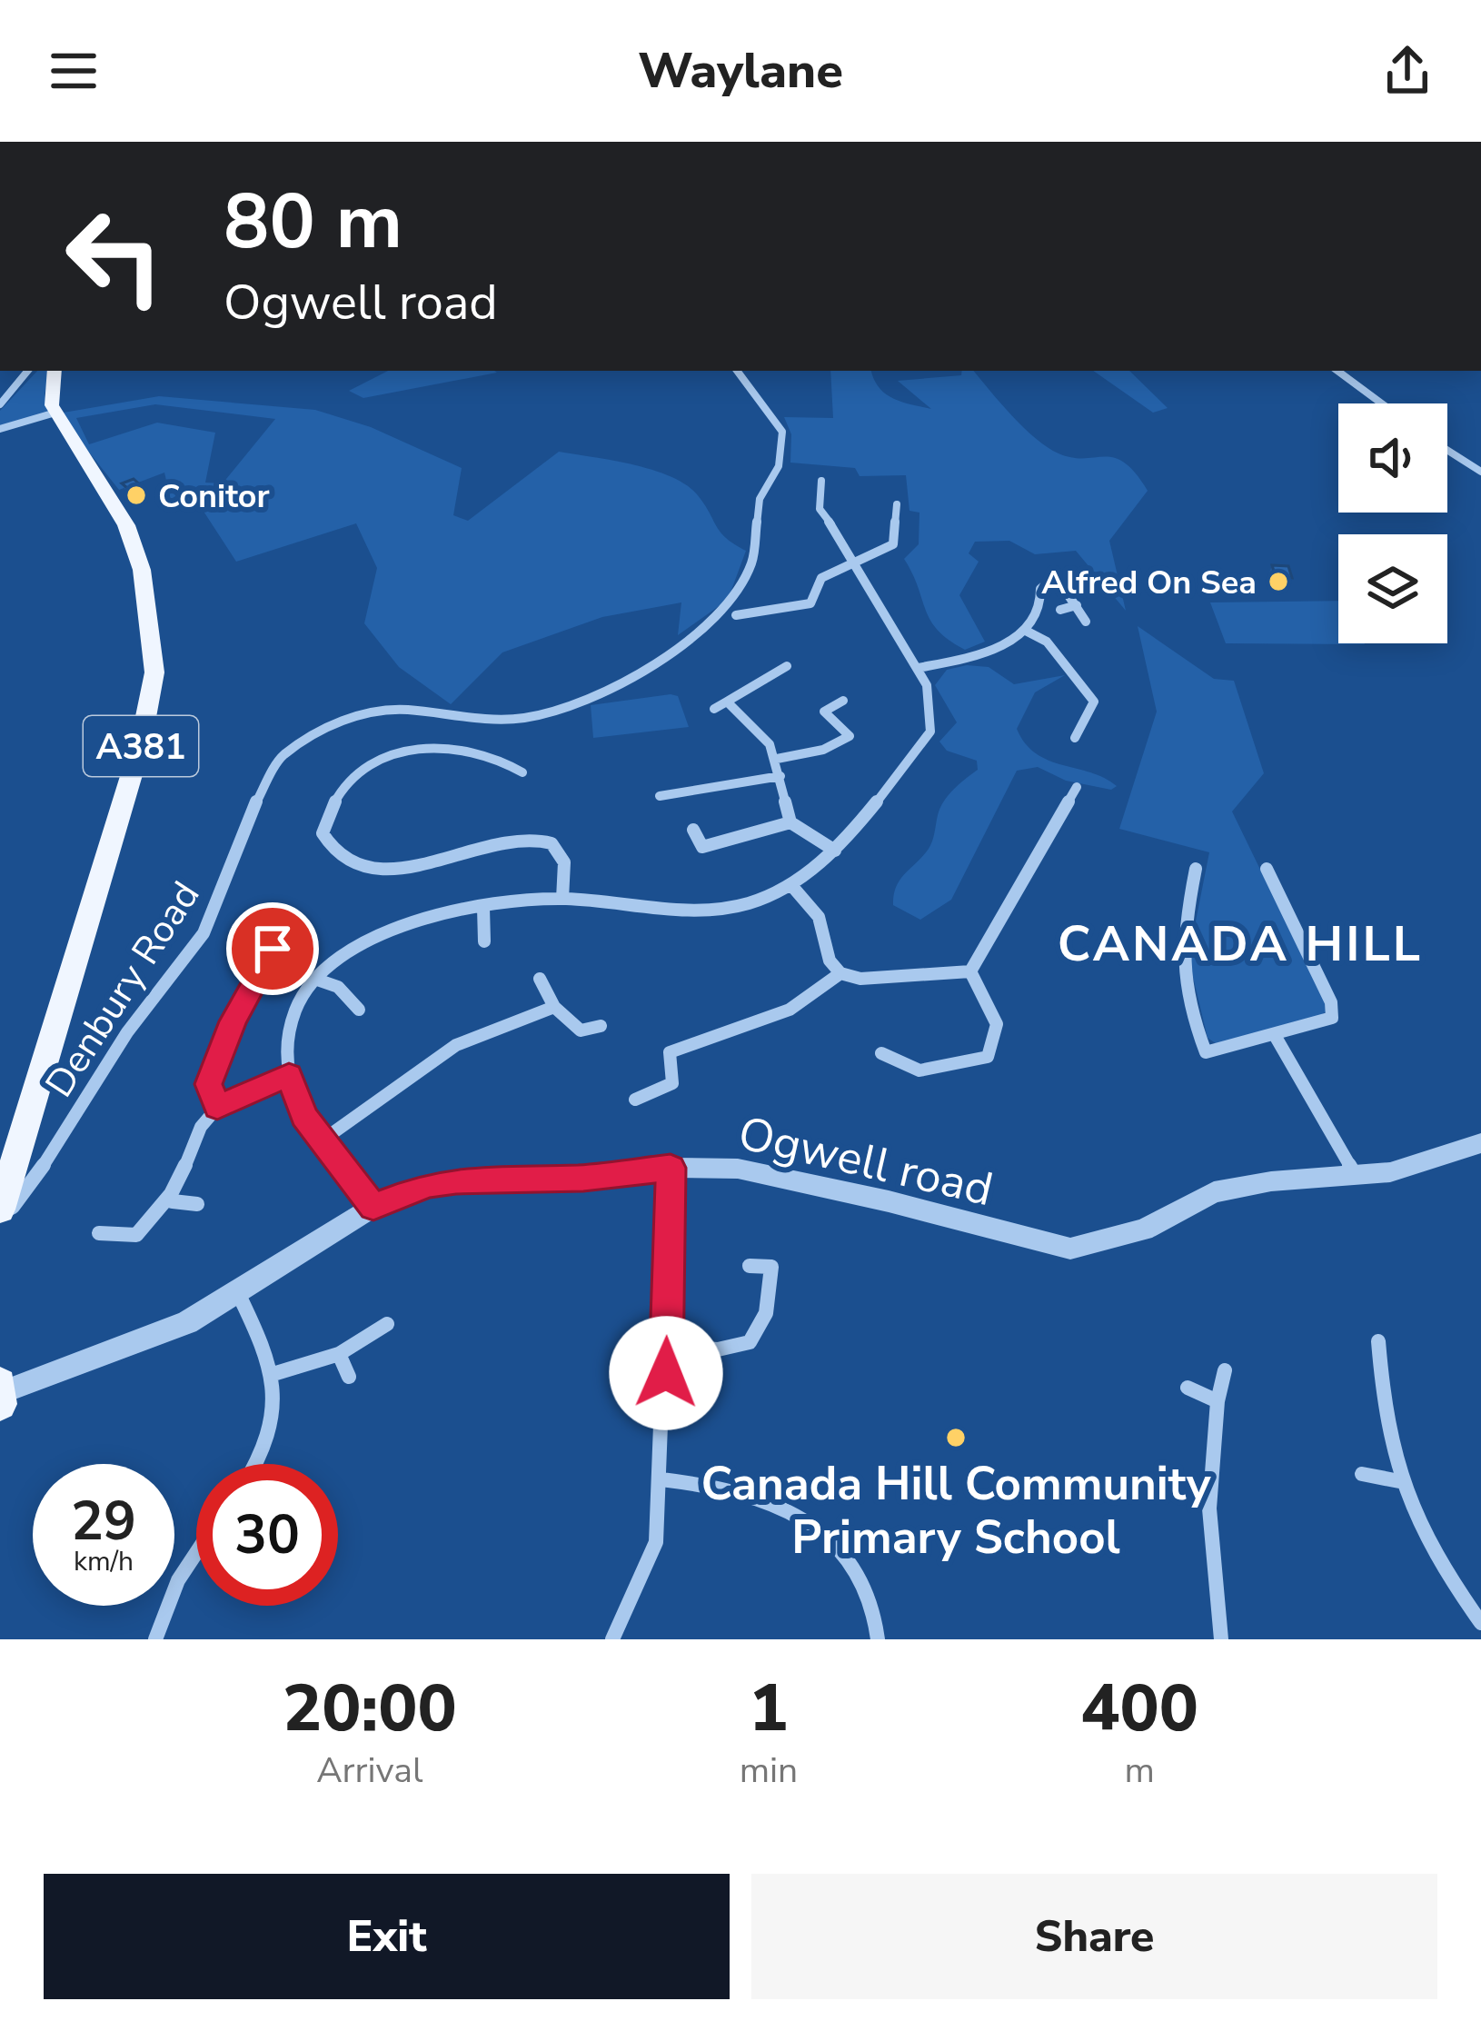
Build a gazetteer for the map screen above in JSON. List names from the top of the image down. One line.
{"streets":{"main road":["A381"],"street":["Denbury Road","Ogwell road"]},"crossings":[["A381","Denbury Road"]],"districts":["CANADA HILL"],"places":["Conitor","Alfred On Sea","Canada Hill Community Primary School"],"page":{"header":"Waylane","turn":["80 m","Ogwell road"],"speed":"29 km/h","limit":"30","eta":["20:00","Arrival","1","min","400","m"],"buttons":["Exit","Share"]}}
